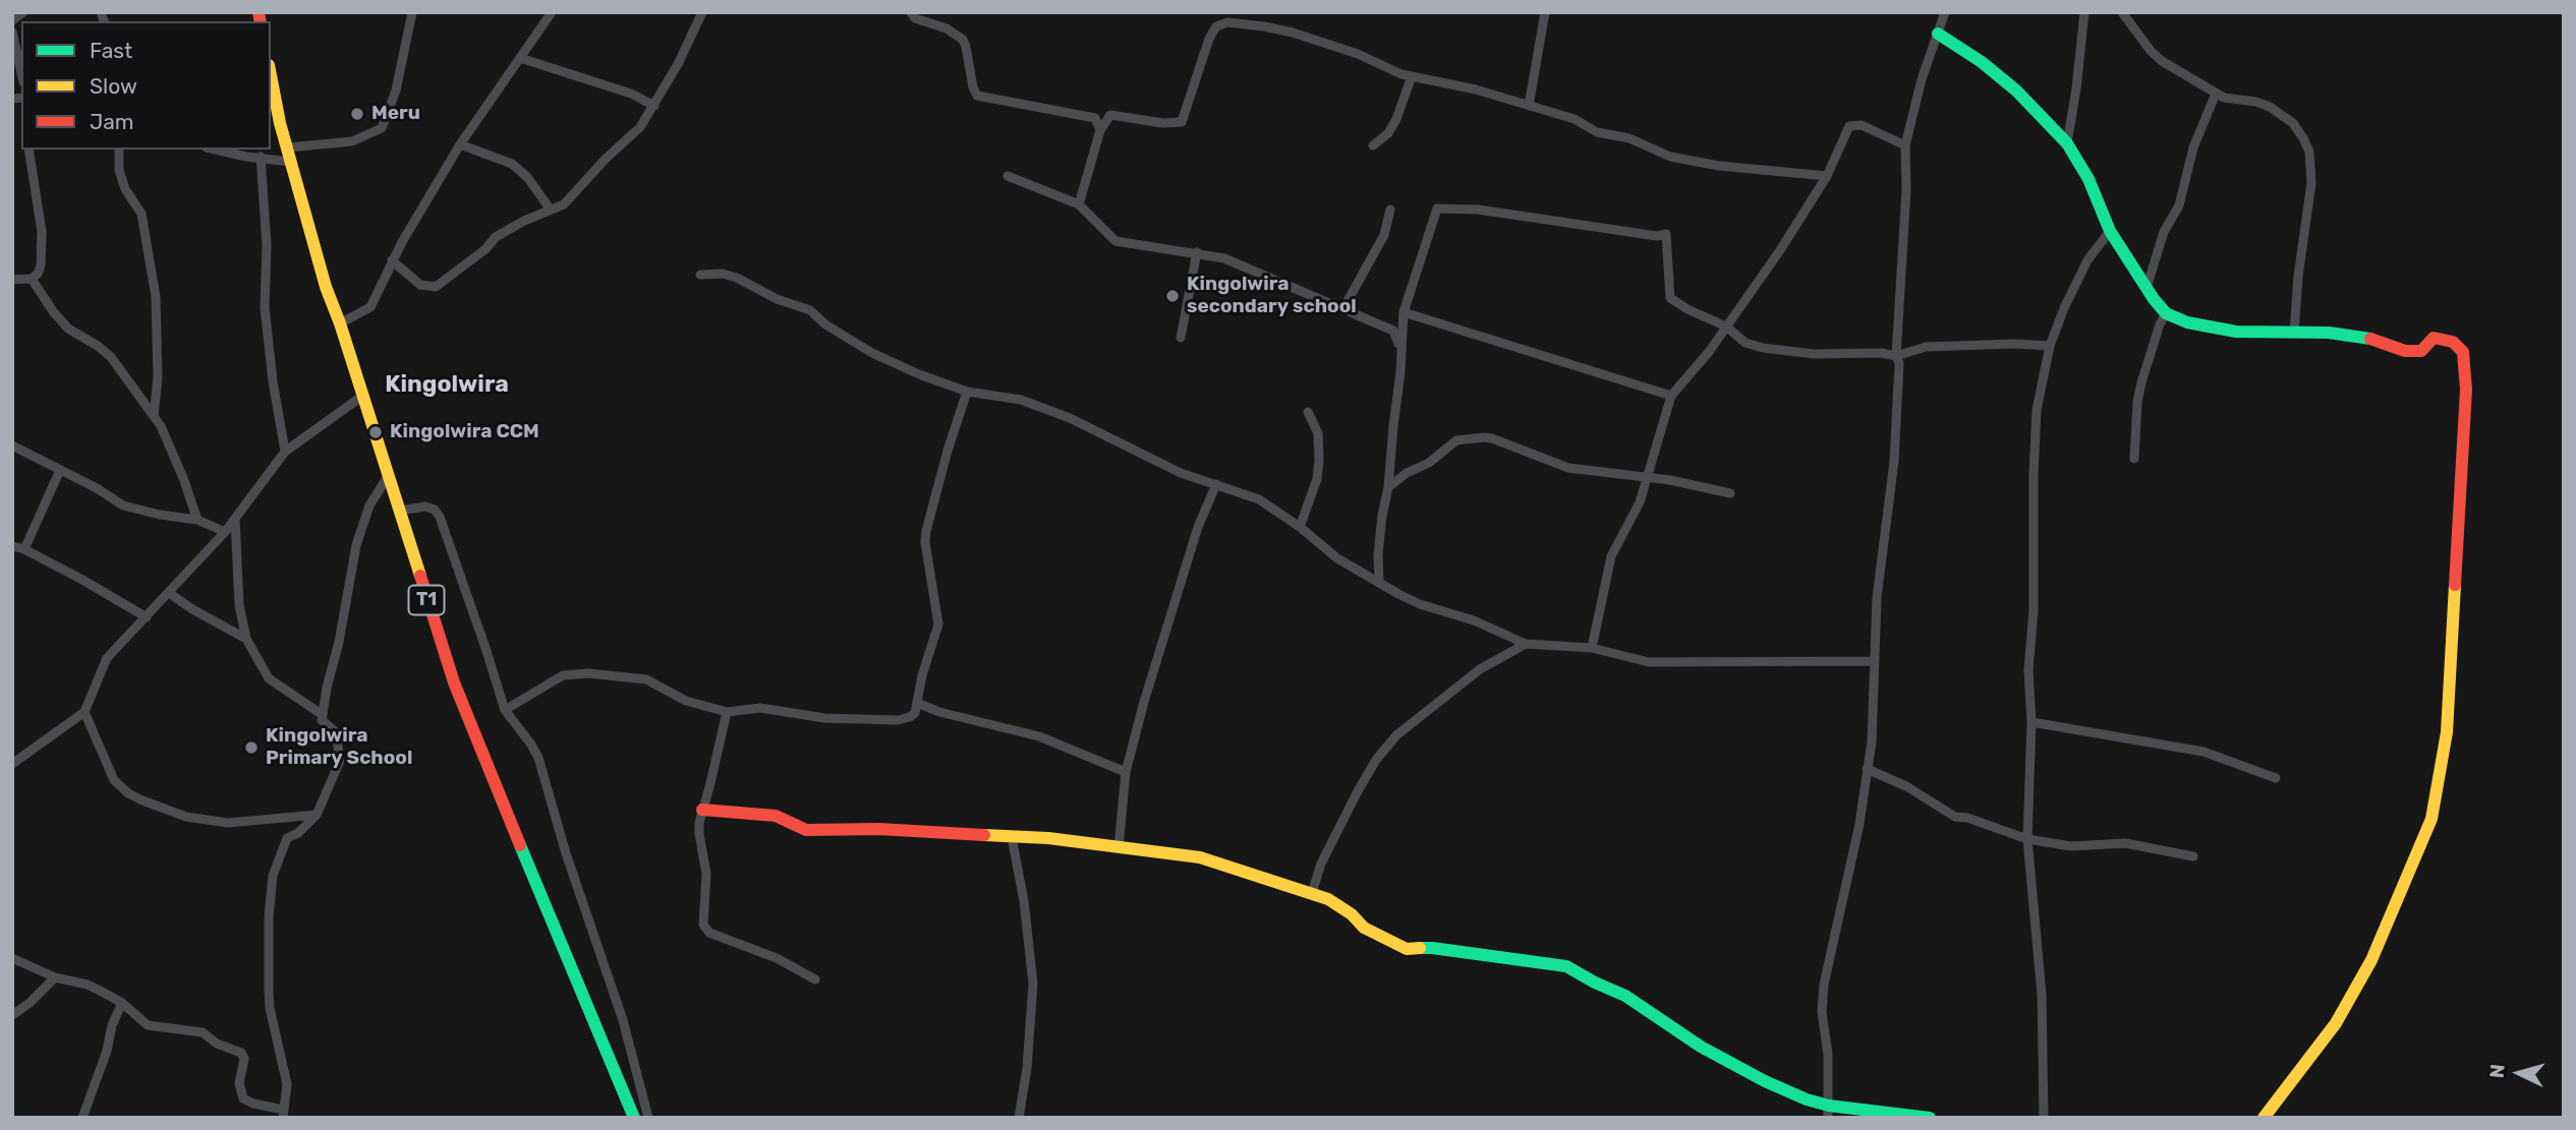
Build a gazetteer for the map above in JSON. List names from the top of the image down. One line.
{"streets":{"main road":["T1"]},"districts":["Kingolwira"],"places":["Meru","Kingolwira secondary school","Kingolwira CCM","Kingolwira Primary School"],"legend":["Fast","Slow","Jam"],"north":"left"}
